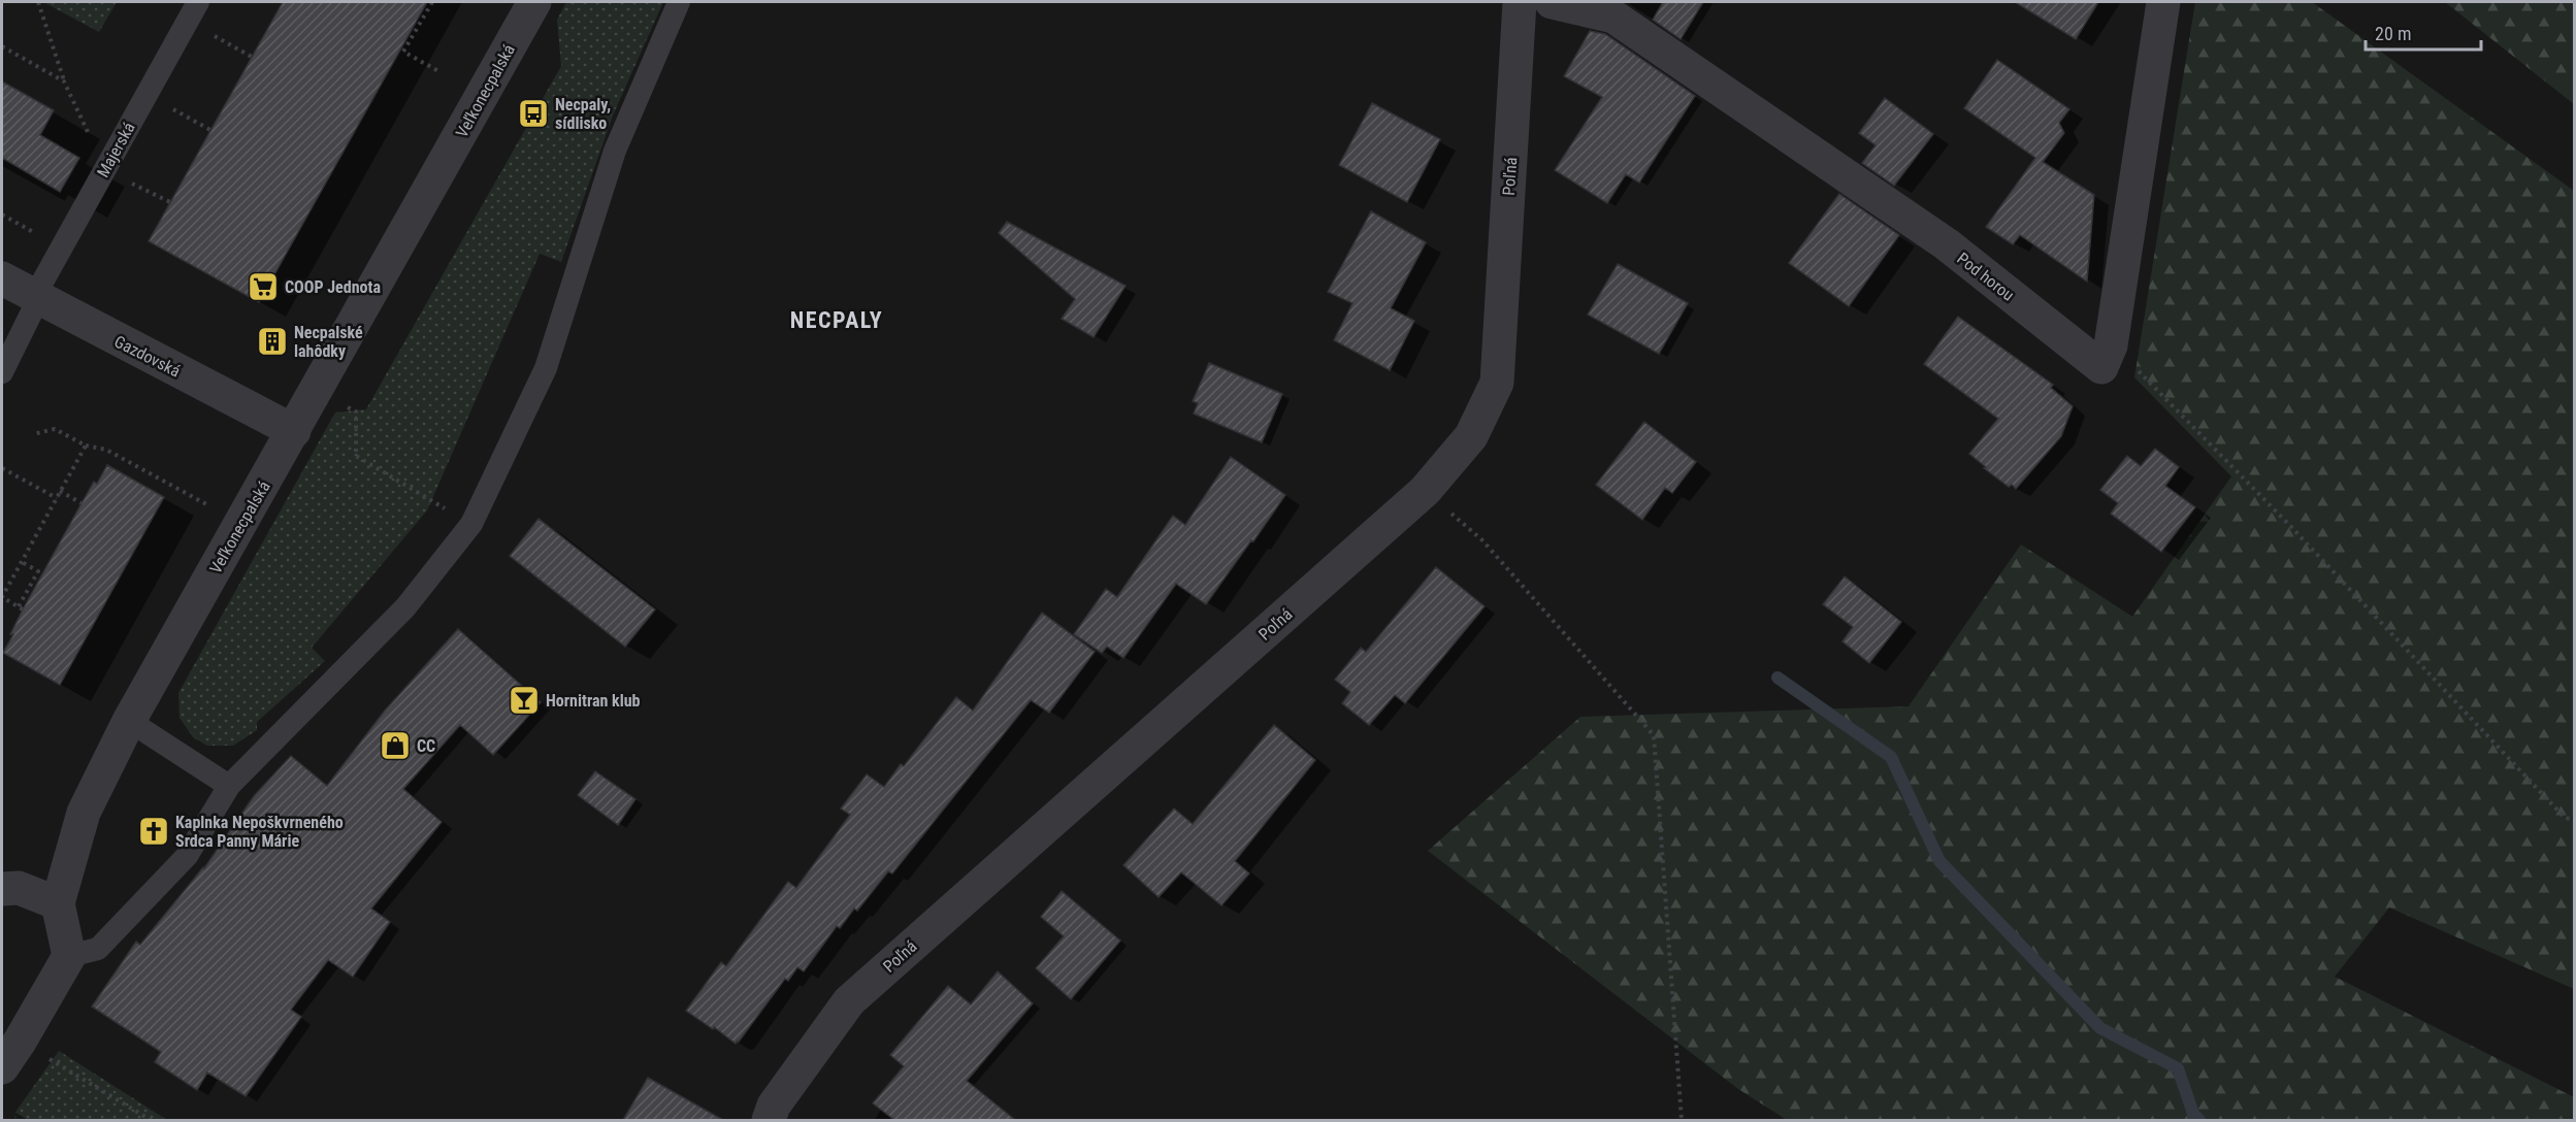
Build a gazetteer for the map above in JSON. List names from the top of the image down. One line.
{"streets":{"street":["Veľkonecpalská","Poľná","Pod horou","Gazdovská"],"lane":["Majerská"]},"crossings":[["Veľkonecpalská","Gazdovská"],["Majerská","Gazdovská"]],"districts":["NECPALY"],"places":{"bus stop":["Necpaly, sídlisko"],"supermarket":["COOP Jednota"],"building":["Necpalské lahôdky"],"bar":["Hornitran klub"],"shop":["CC"],"church":["Kaplnka Nepoškvrneného Srdca Panny Márie"]},"scale_bar":"20 m"}
